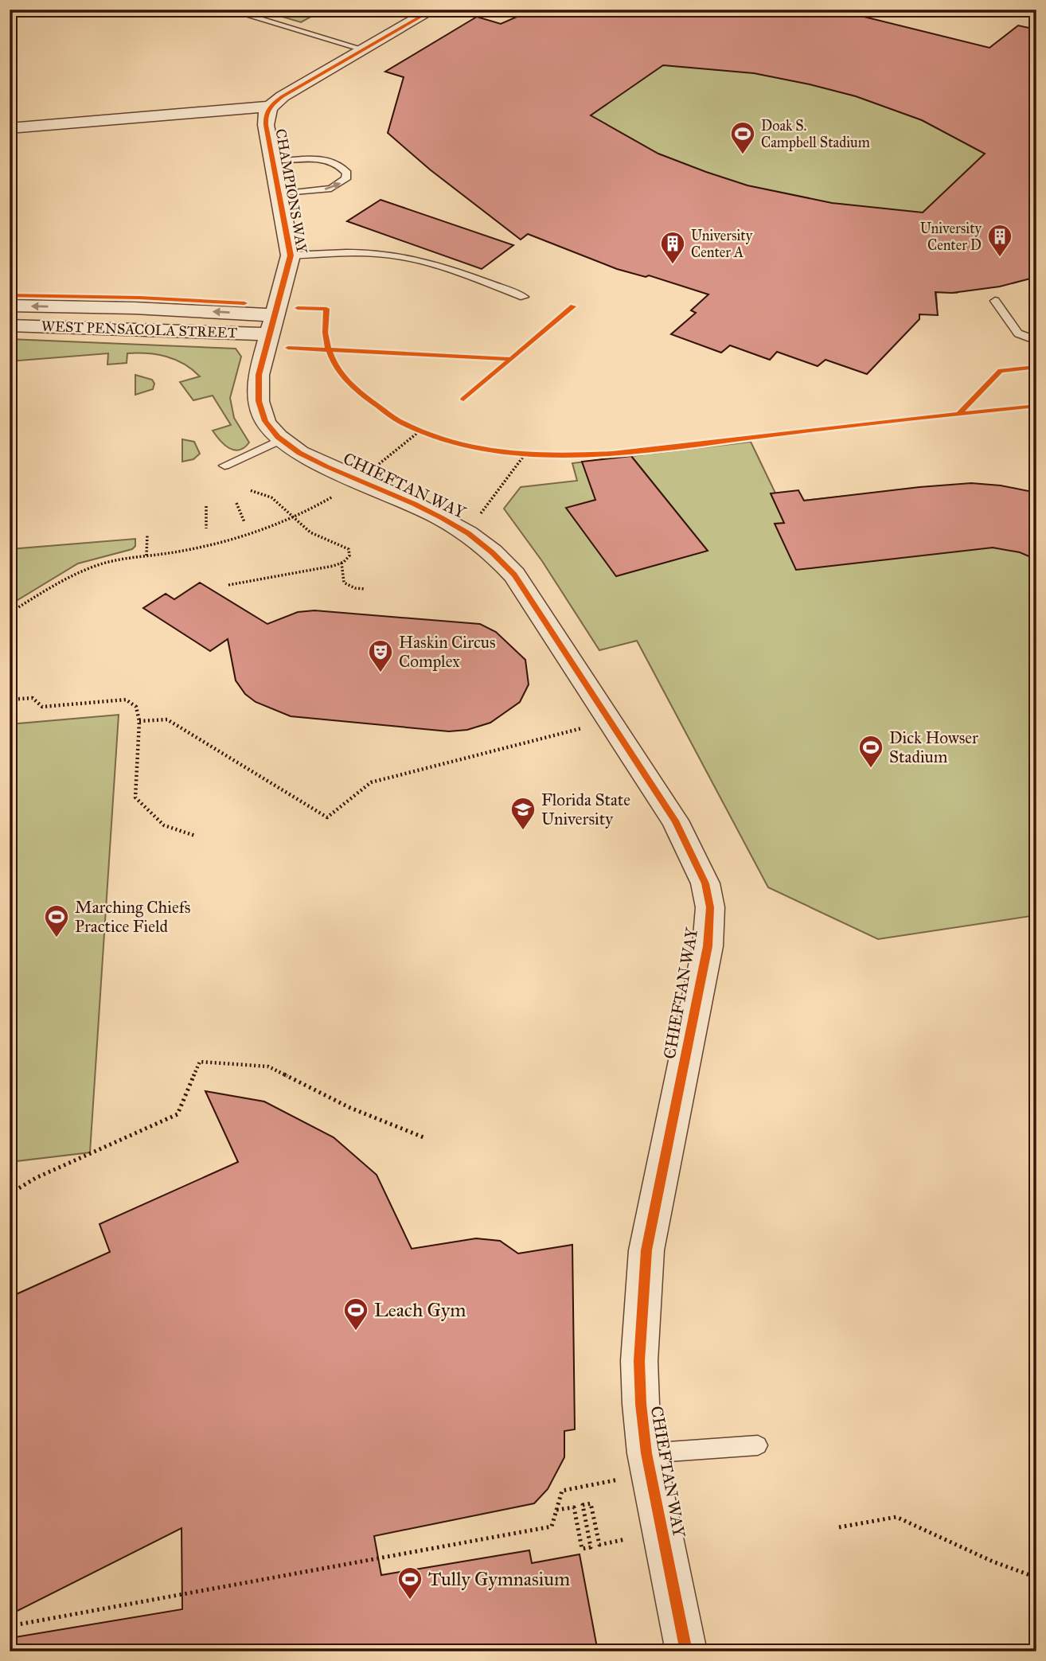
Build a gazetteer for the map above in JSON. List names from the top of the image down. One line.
{"streets":{"street":["CHAMPIONS WAY","WEST PENSACOLA STREET","CHIEFTAN WAY"]},"crossings":[["CHAMPIONS WAY","WEST PENSACOLA STREET"],["CHAMPIONS WAY","CHIEFTAN WAY"],["WEST PENSACOLA STREET","CHIEFTAN WAY"]],"places":{"sports":["Doak S. Campbell Stadium","Dick Howser Stadium","Marching Chiefs Practice Field","Leach Gym","Tully Gymnasium"],"building":["University Center D","University Center A"],"theatre":["Haskin Circus Complex"],"school or university":["Florida State University"]}}
